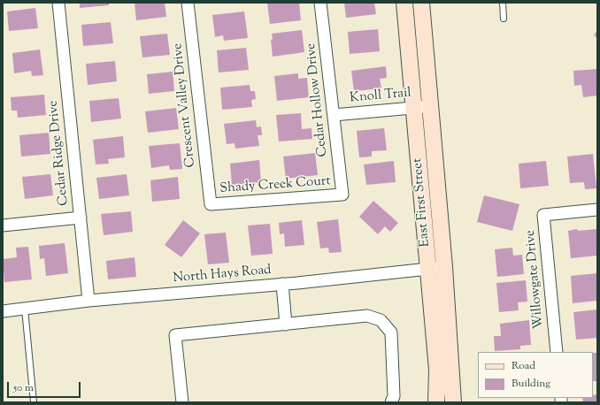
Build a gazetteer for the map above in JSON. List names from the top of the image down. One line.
{"streets":{"main road":["East First Street"],"street":["Knoll Trail","Cedar Hollow Drive","Crescent Valley Drive","Cedar Ridge Drive","Shady Creek Court","North Hays Road","Willowgate Drive"]},"crossings":[["Knoll Trail","Cedar Hollow Drive"],["Knoll Trail","East First Street"],["Cedar Hollow Drive","Shady Creek Court"],["Crescent Valley Drive","Shady Creek Court"],["Cedar Ridge Drive","North Hays Road"],["East First Street","North Hays Road"]],"legend":["Road","Building"],"scale_bar":"50 m"}
